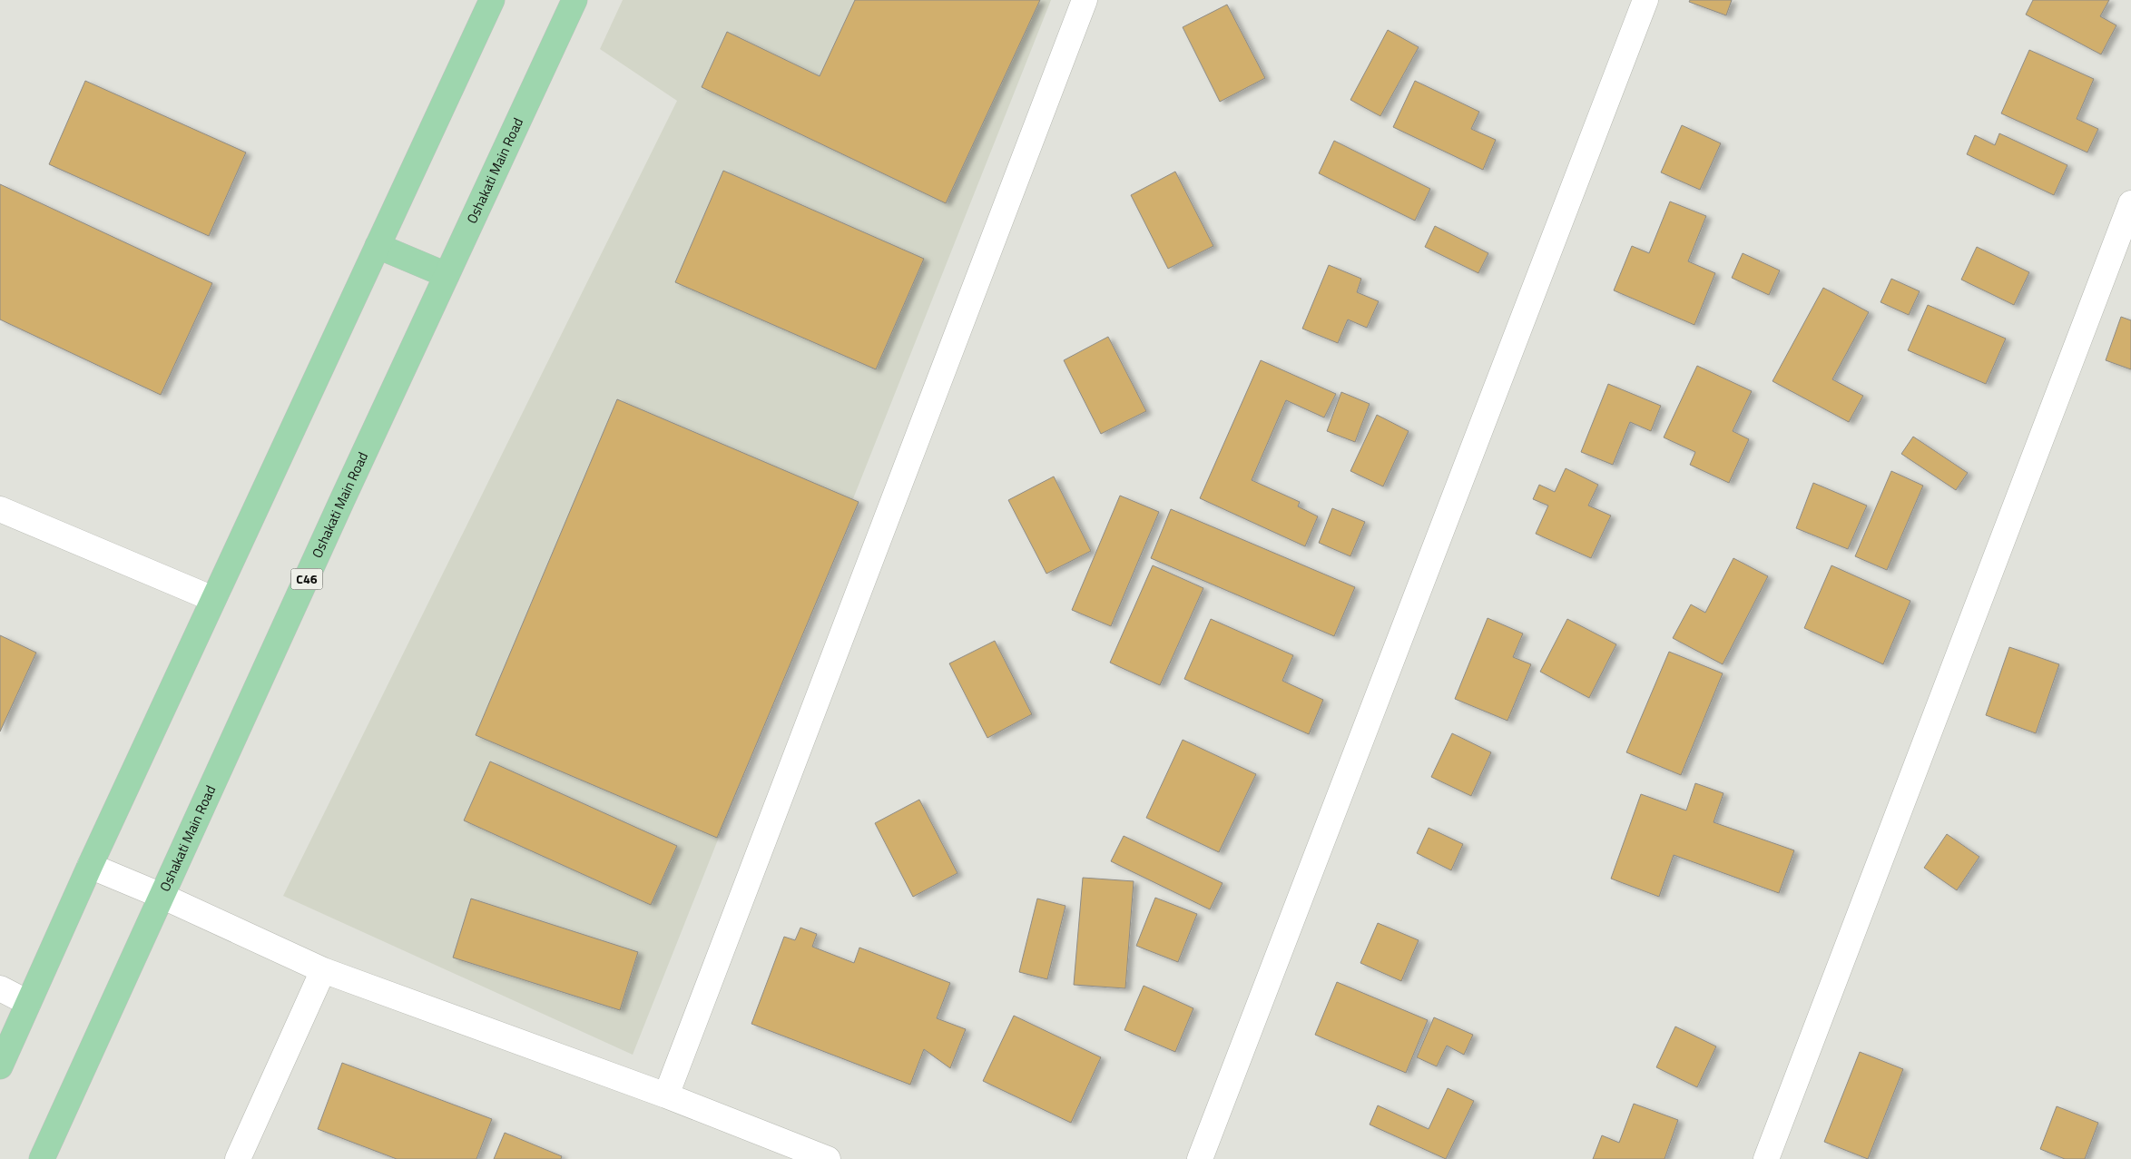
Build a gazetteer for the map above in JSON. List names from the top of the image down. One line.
{"streets":{"main road":["Oshakati Main Road","C46"]}}
